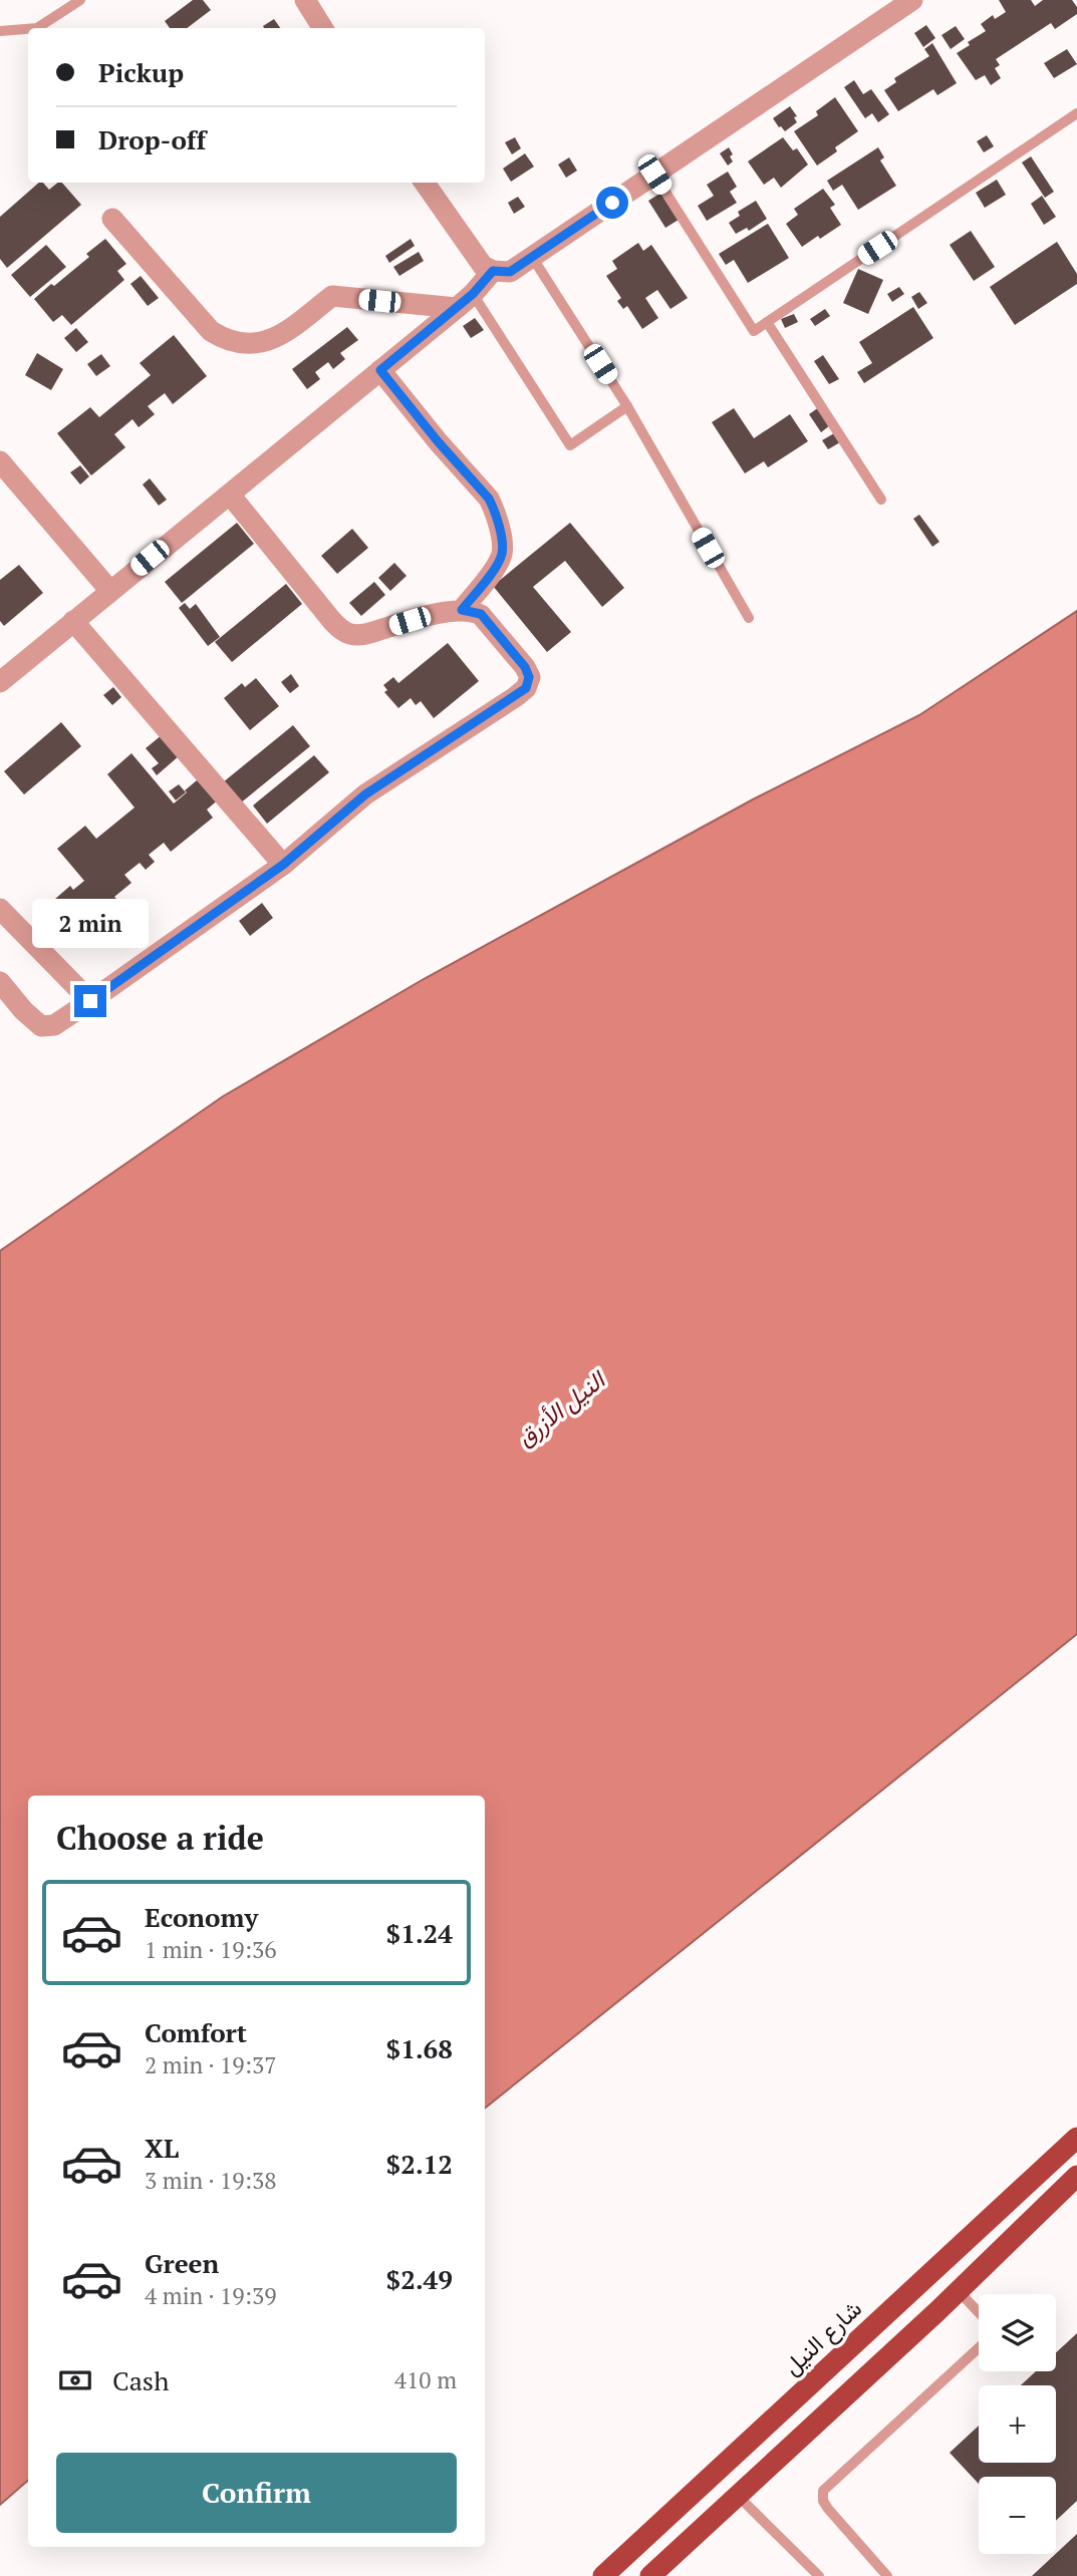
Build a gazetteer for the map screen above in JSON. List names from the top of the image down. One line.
{"streets":{"main road":["شارع النيل"]},"water":["النيل الأزرق"],"page":{"banner":["Pickup","Drop-off"],"bubble":"2 min","heading":"Choose a ride","list":[{"name":"Economy","note":"1 min · 19:36","value":"$1.24"},{"name":"Comfort","note":"2 min · 19:37","value":"$1.68"},{"name":"XL","note":"3 min · 19:38","value":"$2.12"},{"name":"Green","note":"4 min · 19:39","value":"$2.49"}],"map_buttons":["+","−"],"pay":["Cash","410 m"],"buttons":"Confirm"}}
